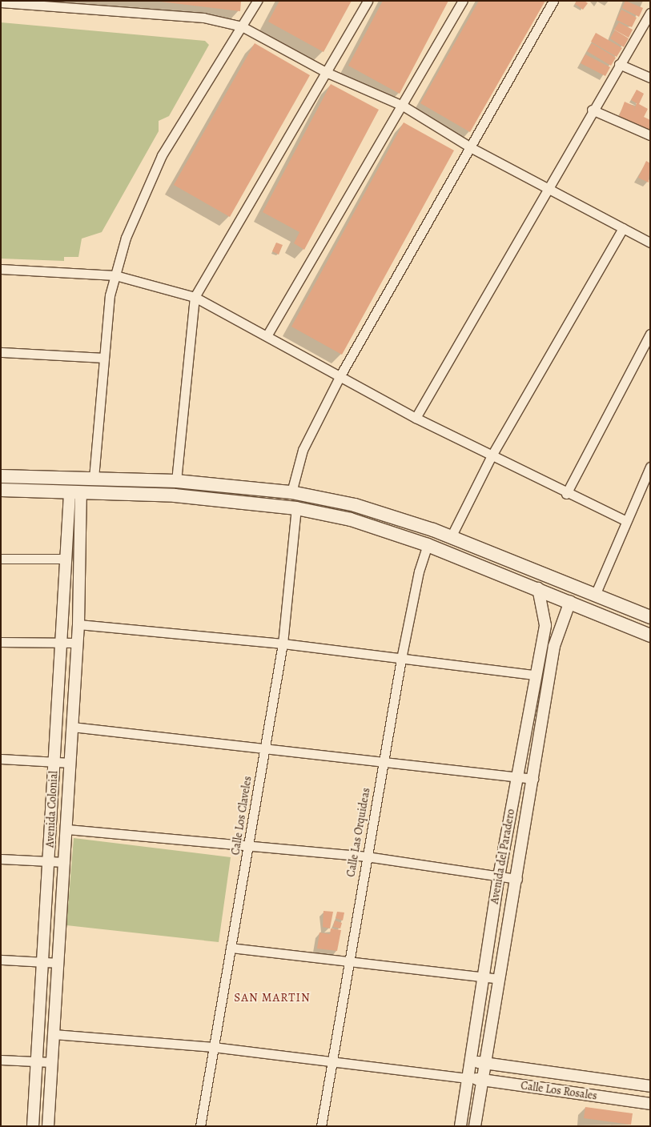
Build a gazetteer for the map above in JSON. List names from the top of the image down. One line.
{"streets":{"street":["Avenida Colonial","Calle Los Claveles","Calle Las Orquideas","Avenida del Paradero","Calle Los Rosales"]},"crossings":[["Avenida del Paradero","Calle Los Rosales"]],"districts":["SAN MARTIN"]}
